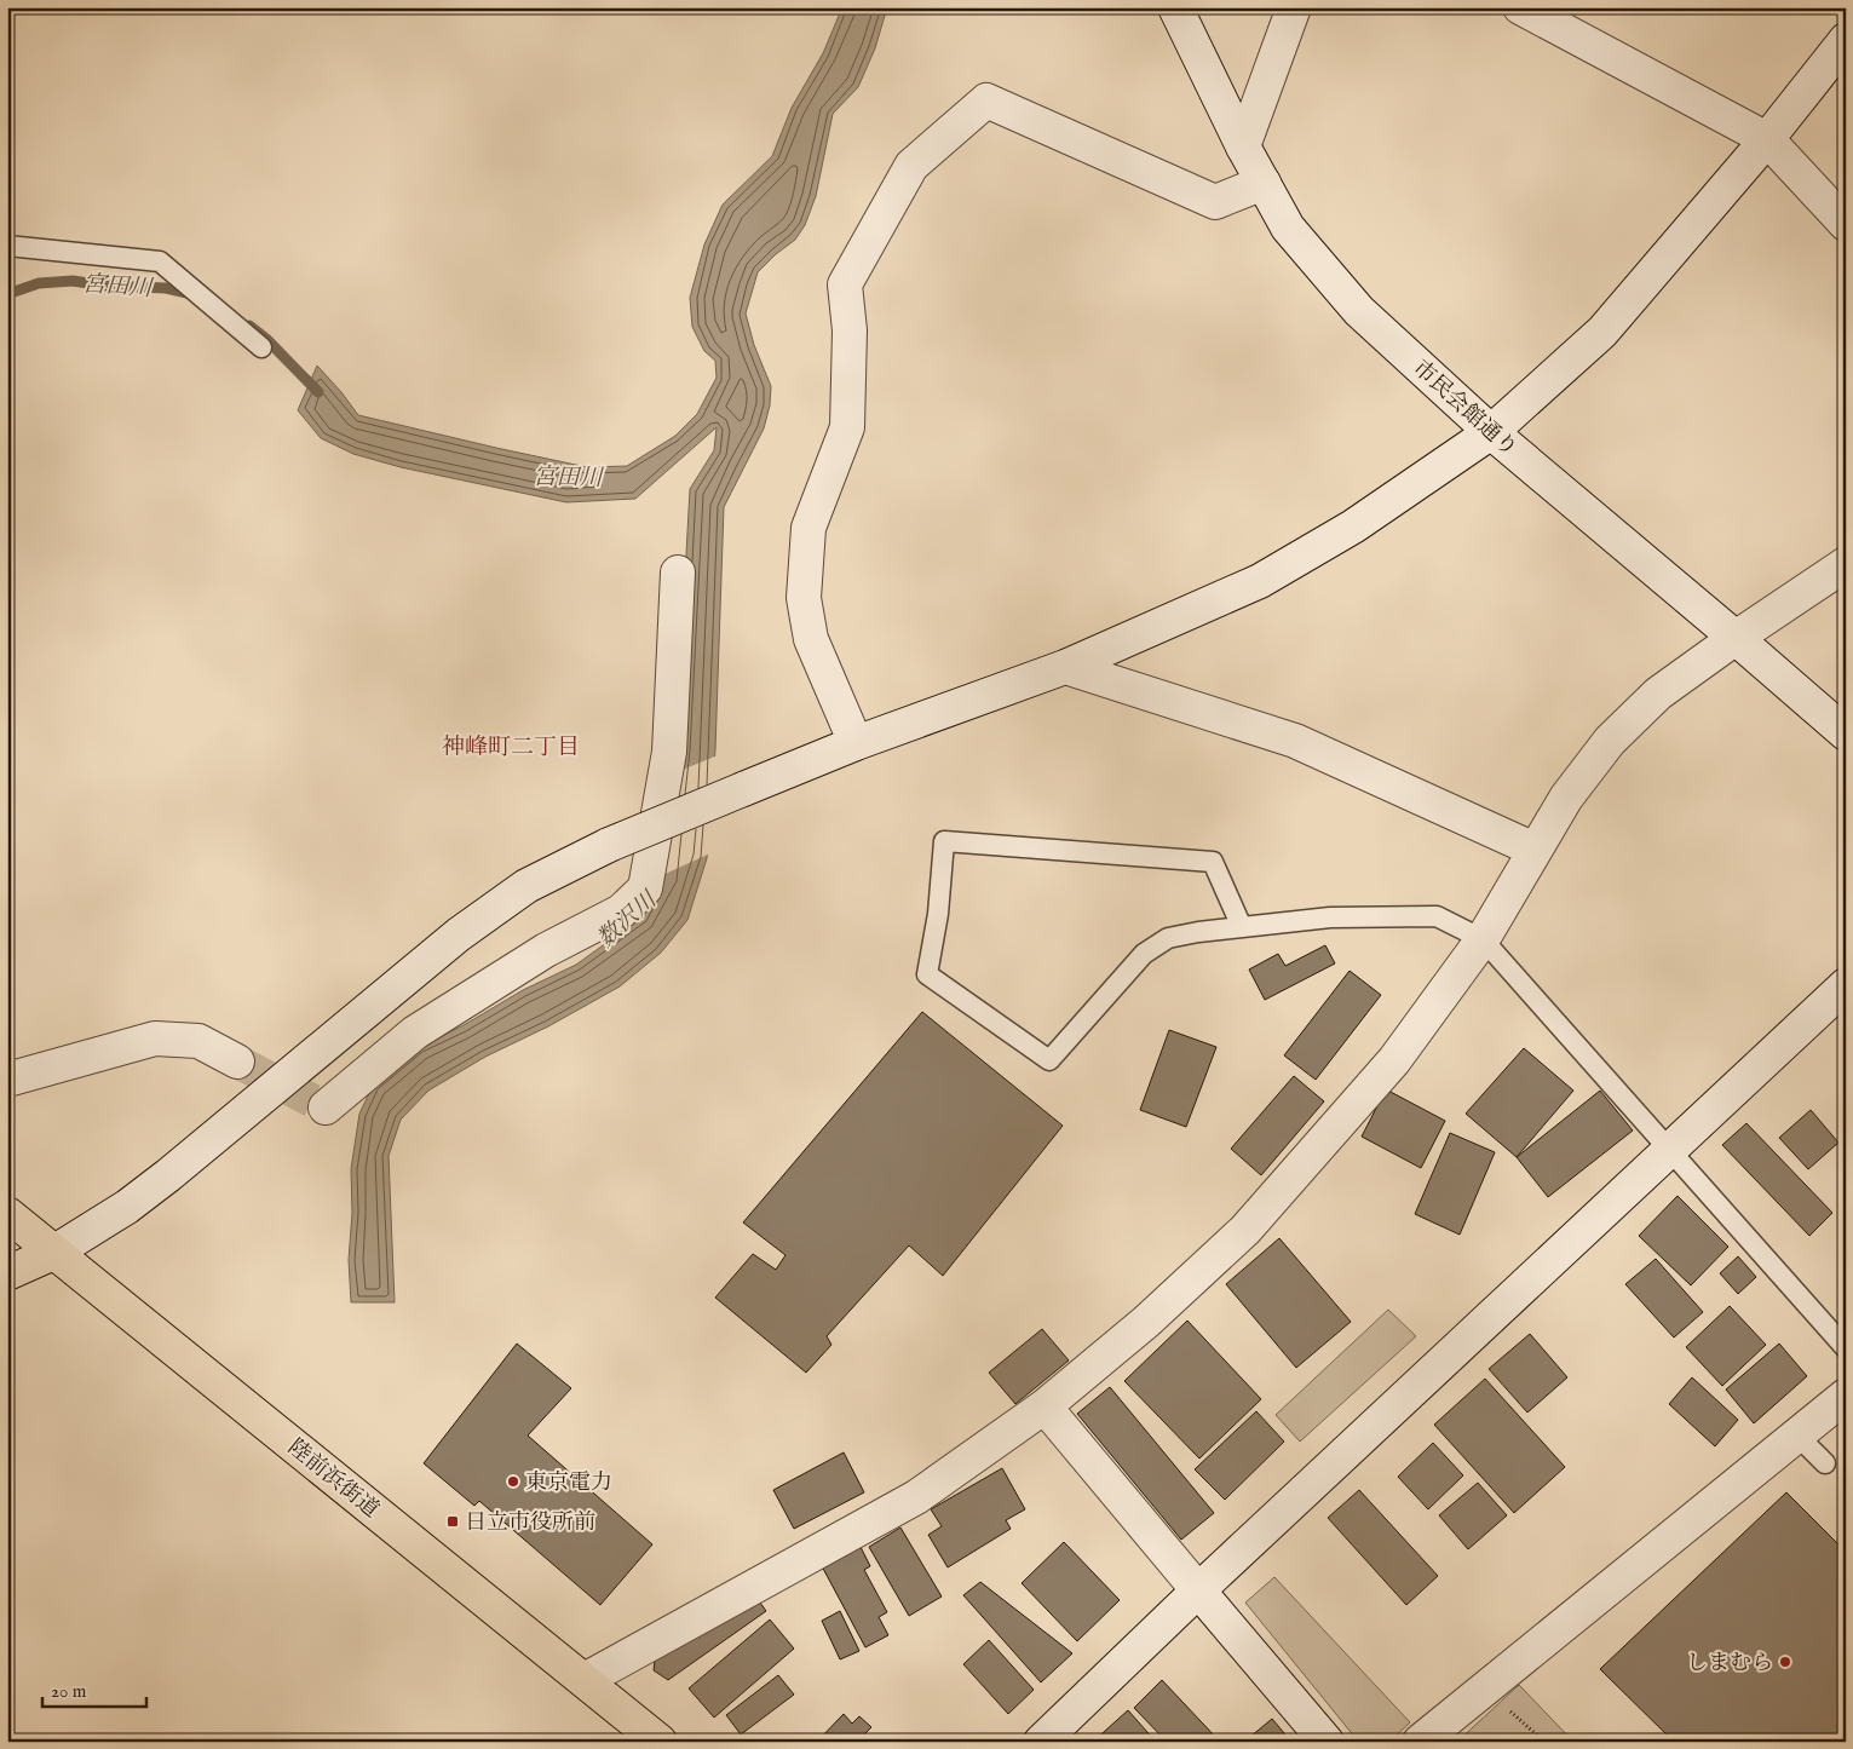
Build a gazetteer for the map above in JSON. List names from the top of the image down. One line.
{"streets":{"main road":["陸前浜街道"],"street":["市民会館通り"]},"districts":["神峰町二丁目"],"water":["宮田川","数沢川"],"places":{"other":["東京電力","しまむら"],"transit":["日立市役所前"]},"scale_bar":"20 m"}
